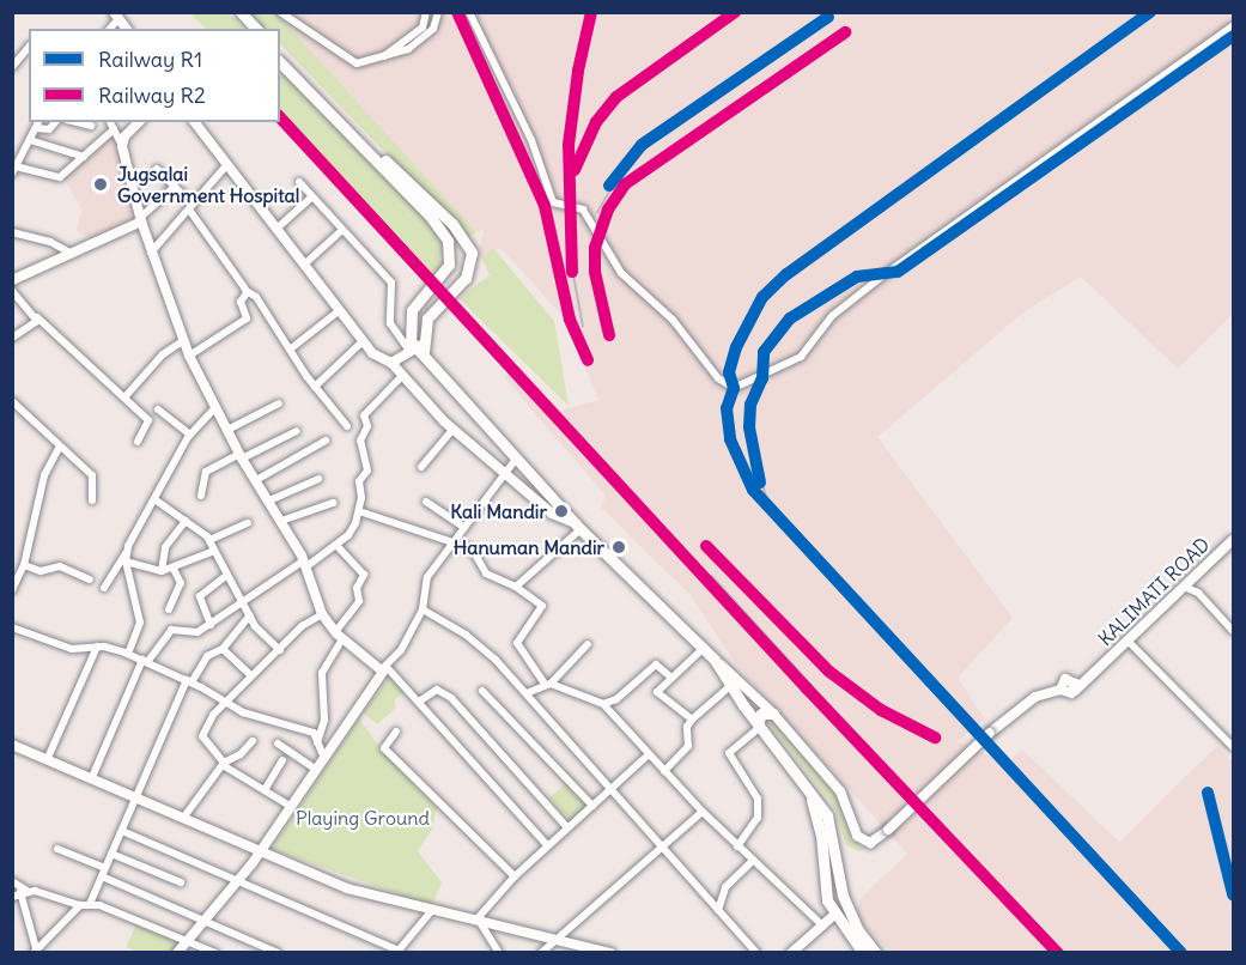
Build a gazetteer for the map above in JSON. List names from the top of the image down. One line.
{"streets":{"street":["KALIMATI ROAD"]},"parks":["Playing Ground"],"places":["Jugsalai Government Hospital","Kali Mandir","Hanuman Mandir"],"lines":["rail line R1","rail line R2"],"legend":["Railway R1","Railway R2"]}
